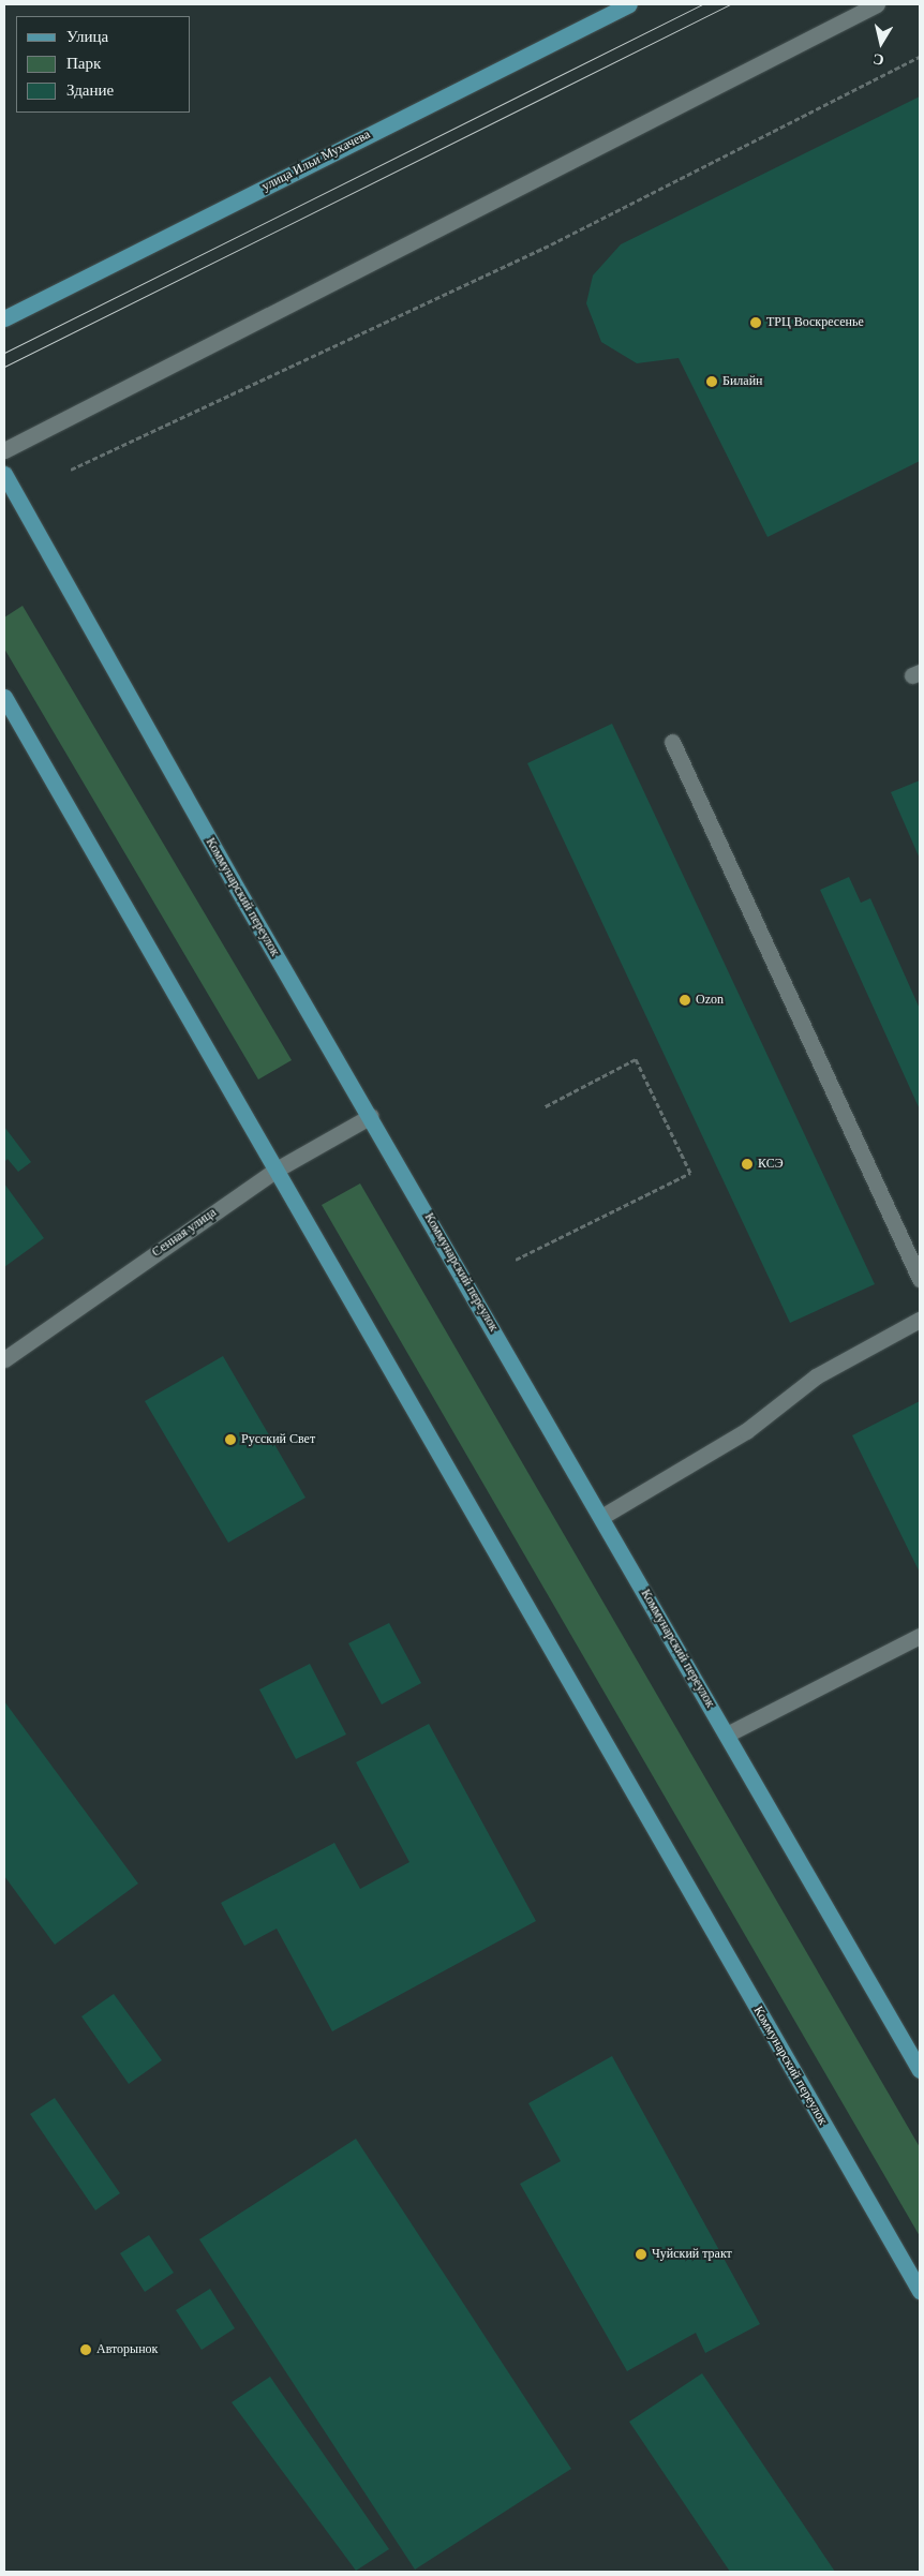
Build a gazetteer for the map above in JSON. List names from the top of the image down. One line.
{"streets":{"main road":["улица Ильи Мухачева","Коммунарский переулок"],"street":["Сенная улица"]},"crossings":[["Коммунарский переулок","Сенная улица"]],"places":["ТРЦ Воскресенье","Билайн","Ozon","КСЭ","Русский Свет","Чуйский тракт","Авторынок"],"legend":["Улица","Парк","Здание"],"north":"bottom"}
